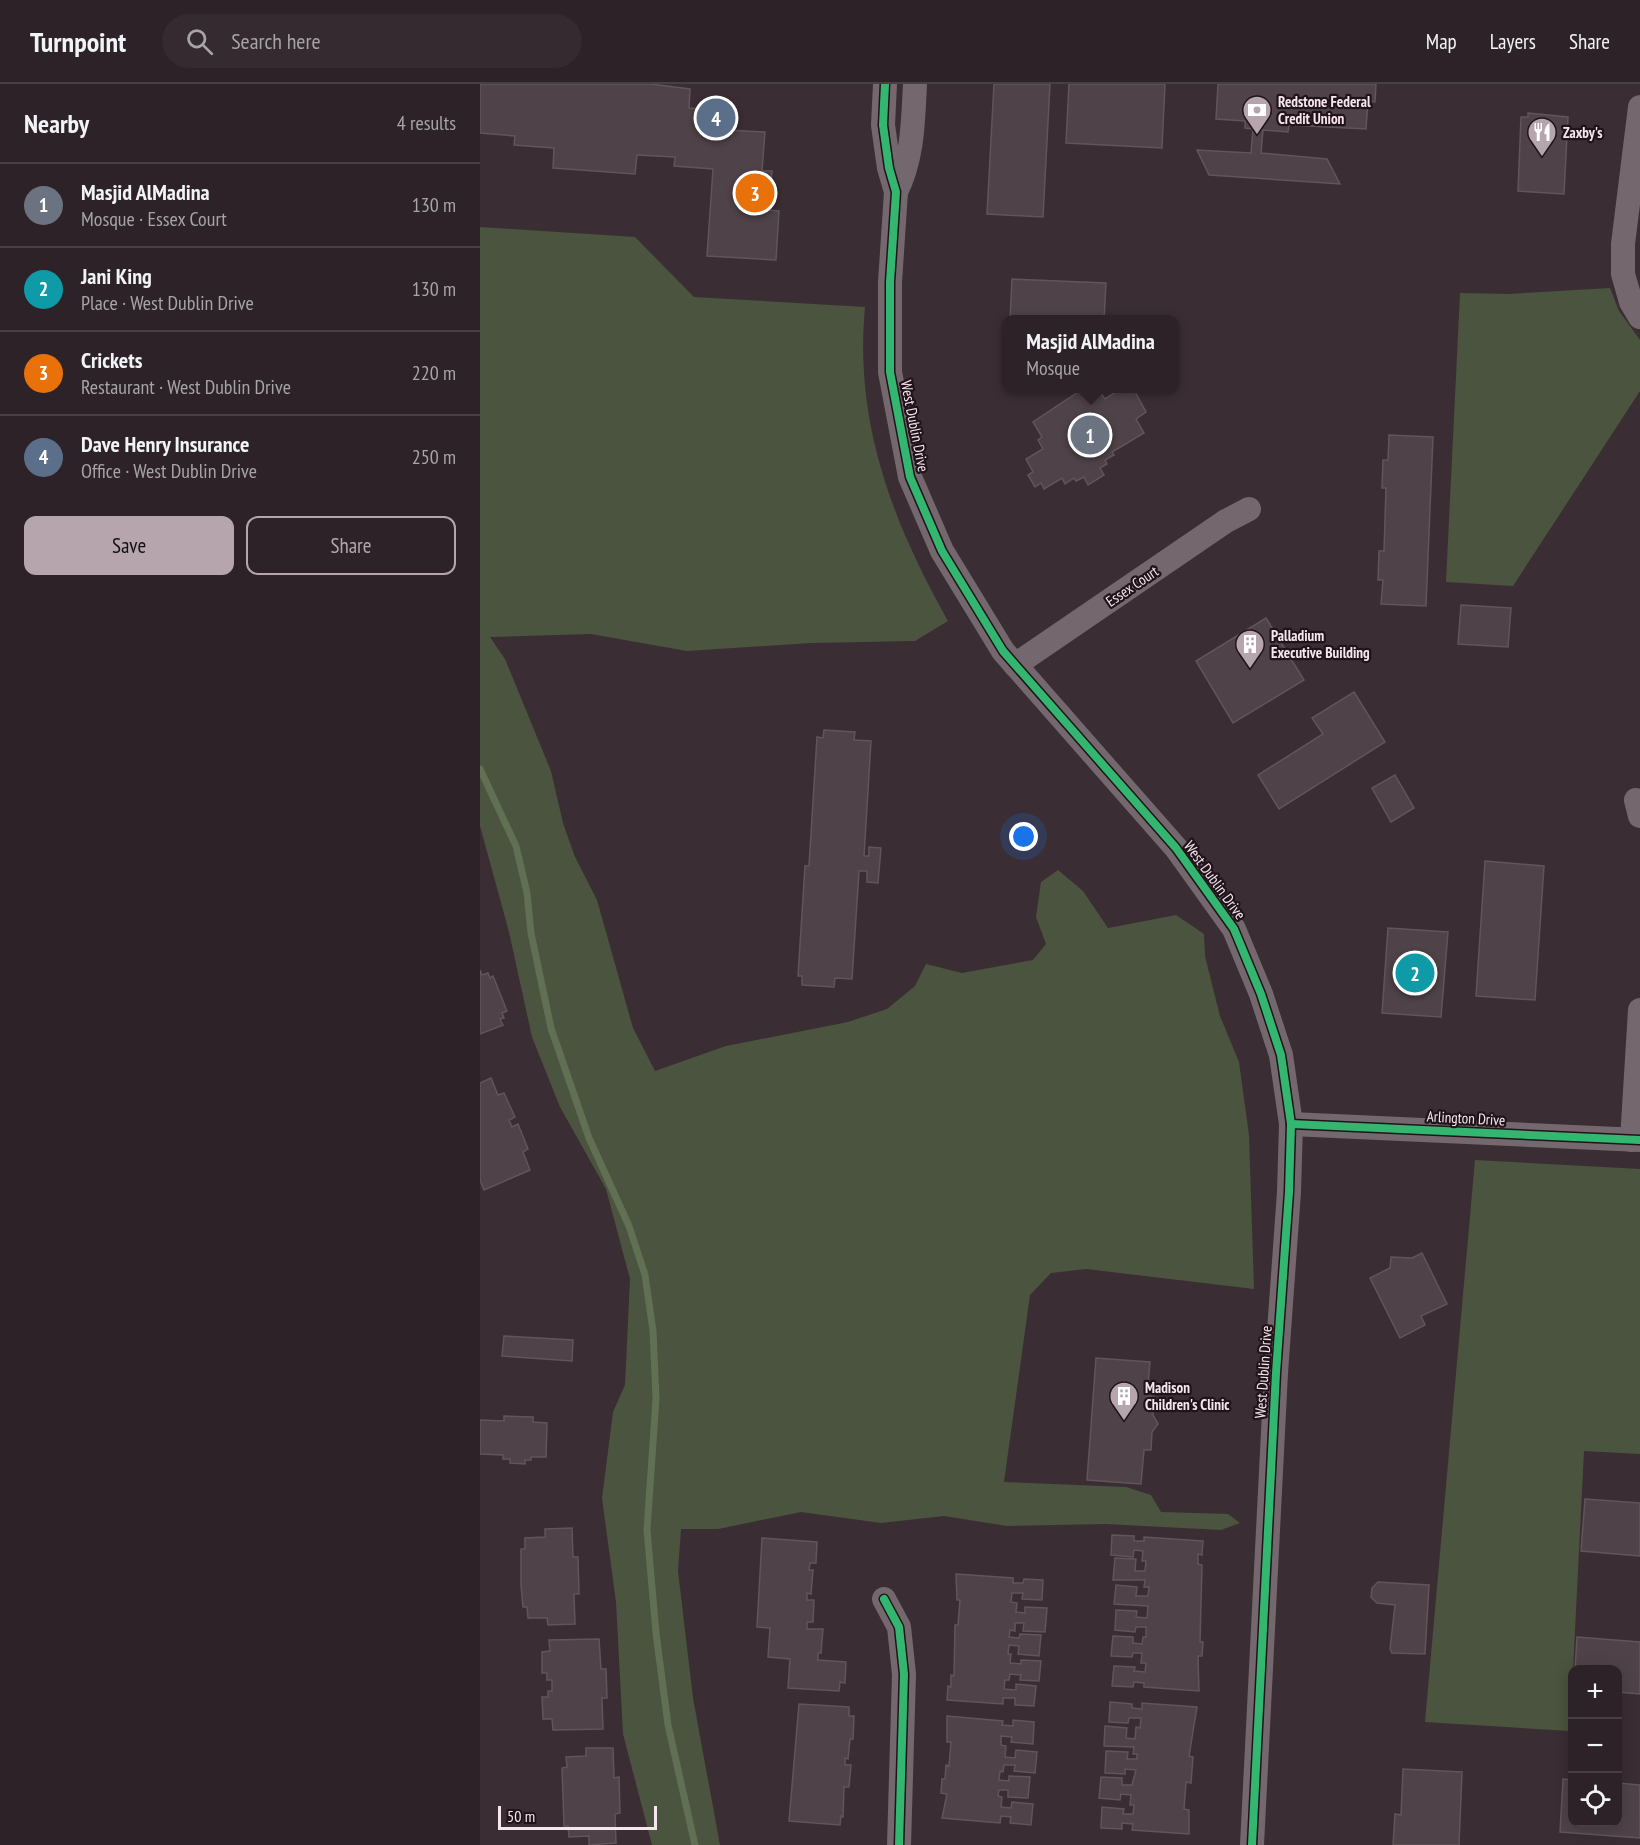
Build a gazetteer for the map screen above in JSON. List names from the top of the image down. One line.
{"streets":{"street":["West Dublin Drive","Essex Court","Arlington Drive"]},"crossings":[["West Dublin Drive","Essex Court"],["West Dublin Drive","Arlington Drive"]],"places":{"bank":["Redstone Federal Credit Union"],"restaurant":["Zaxby's"],"building":["Palladium Executive Building","Madison Children's Clinic"]},"scale_bar":"50 m","page":{"header":"Turnpoint","search":"Search here","nav":["Map","Layers","Share"],"heading":["Nearby","4 results"],"pins":["4","3","1","2"],"list":[{"mark":"1","name":"Masjid AlMadina","note":"Mosque · Essex Court","value":"130 m"},{"mark":"2","name":"Jani King","note":"Place · West Dublin Drive","value":"130 m"},{"mark":"3","name":"Crickets","note":"Restaurant · West Dublin Drive","value":"220 m"},{"mark":"4","name":"Dave Henry Insurance","note":"Office · West Dublin Drive","value":"250 m"}],"popup":["Masjid AlMadina","Mosque"],"buttons":["Save","Share"],"map_buttons":["+","−"],"scale":"50 m"}}
